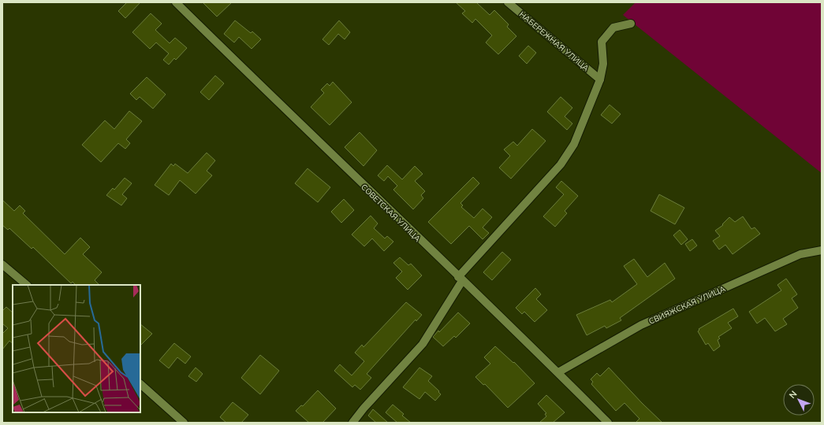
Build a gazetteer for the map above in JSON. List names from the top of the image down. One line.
{"streets":{"street":["НАБЕРЕЖНАЯ УЛИЦА","СОВЕТСКАЯ УЛИЦА","СВИЯЖСКАЯ УЛИЦА"]},"crossings":[["СОВЕТСКАЯ УЛИЦА","СВИЯЖСКАЯ УЛИЦА"]],"north":"top left"}
